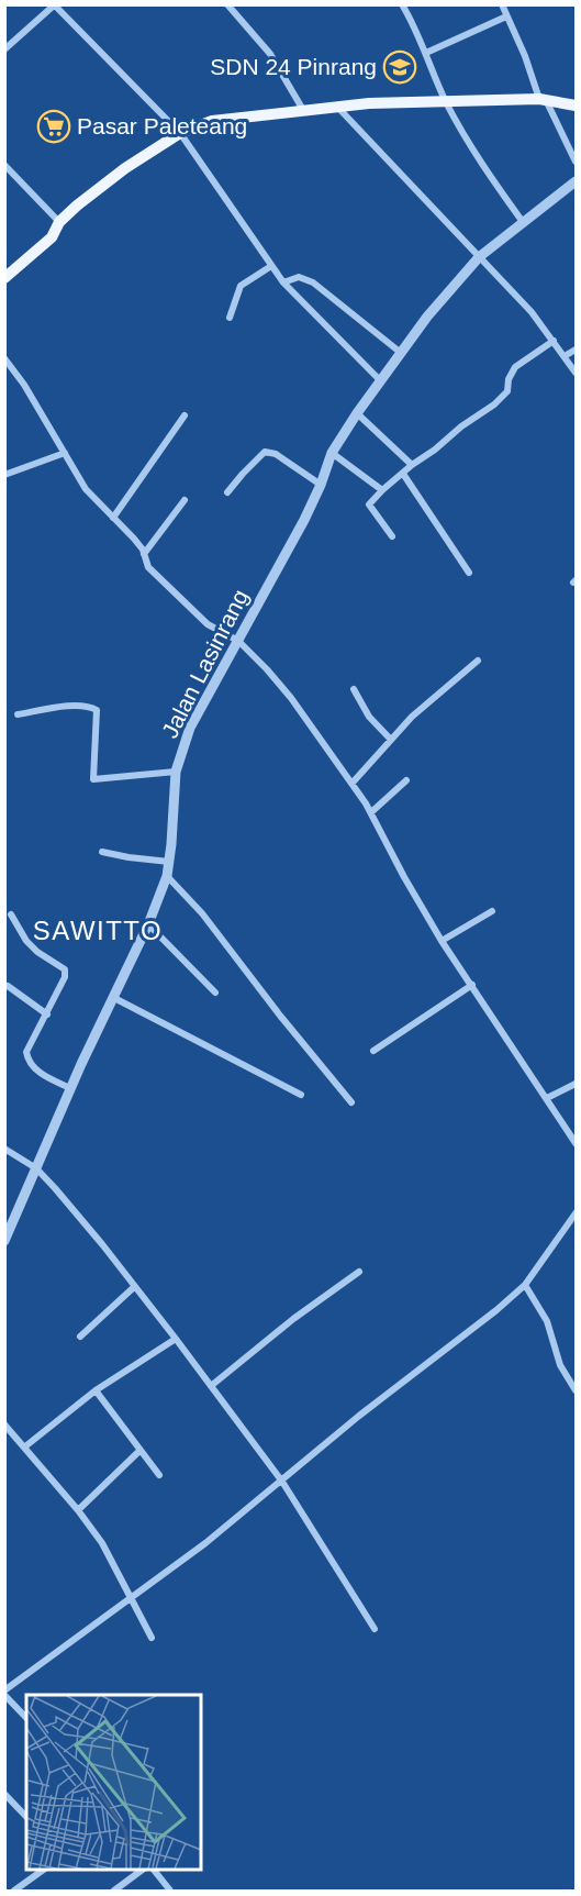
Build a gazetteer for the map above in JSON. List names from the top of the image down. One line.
{"streets":{"street":["Jalan Lasinrang"]},"districts":["SAWITTO"],"places":{"school or university":["SDN 24 Pinrang"],"supermarket":["Pasar Paleteang"]}}
